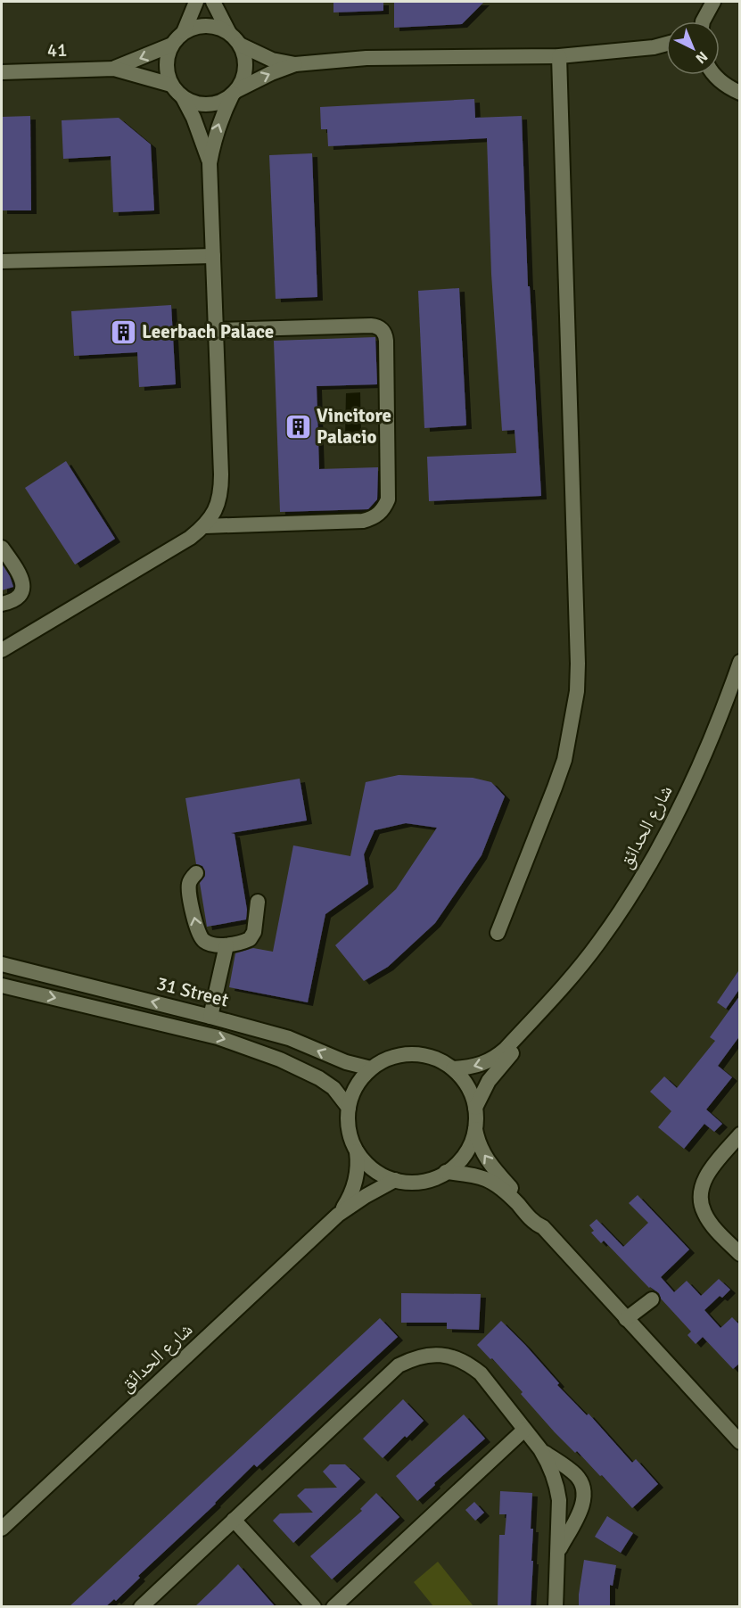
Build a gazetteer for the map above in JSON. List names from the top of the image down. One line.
{"streets":{"street":["41","شارع الحدائق","31 Street"]},"places":{"building":["Leerbach Palace","Vincitore Palacio"]},"north":"bottom right"}
